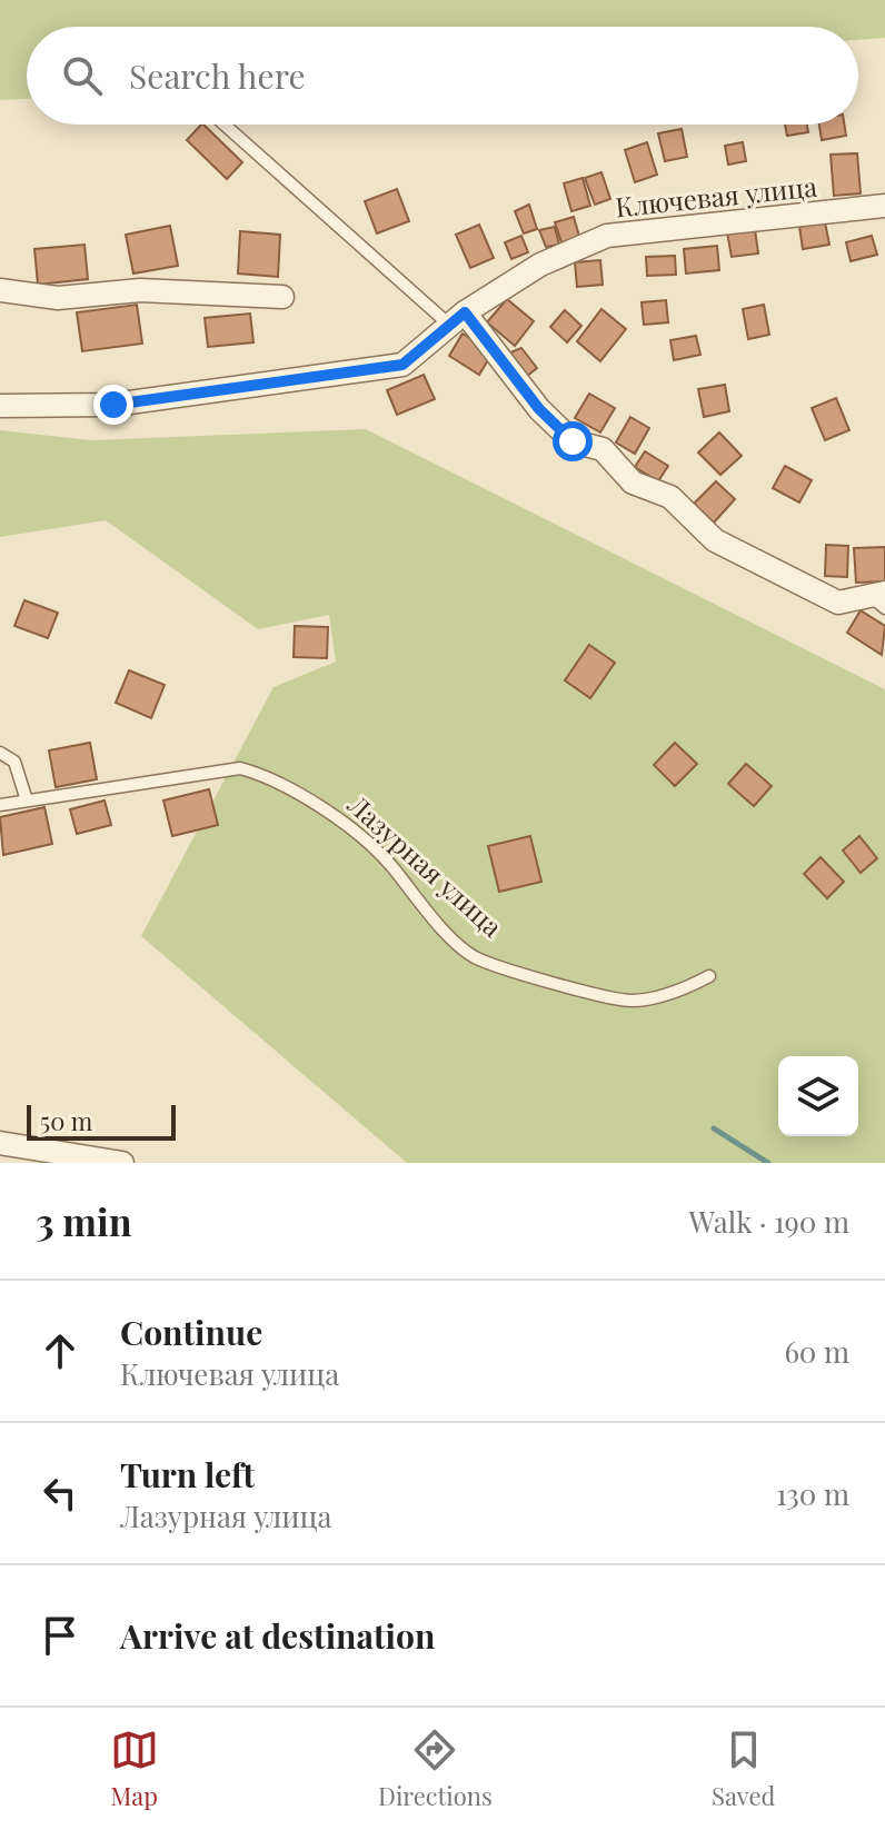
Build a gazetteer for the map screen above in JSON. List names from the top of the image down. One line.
{"streets":{"street":["Ключевая улица"],"lane":["Лазурная улица"]},"scale_bar":"50 m","page":{"search":"Search here","scale":"50 m","heading":["3 min","Walk · 190 m"],"list":[["Continue","Ключевая улица","60 m"],["Turn left","Лазурная улица","130 m"],"Arrive at destination"],"nav":["Map","Directions","Saved"]}}
